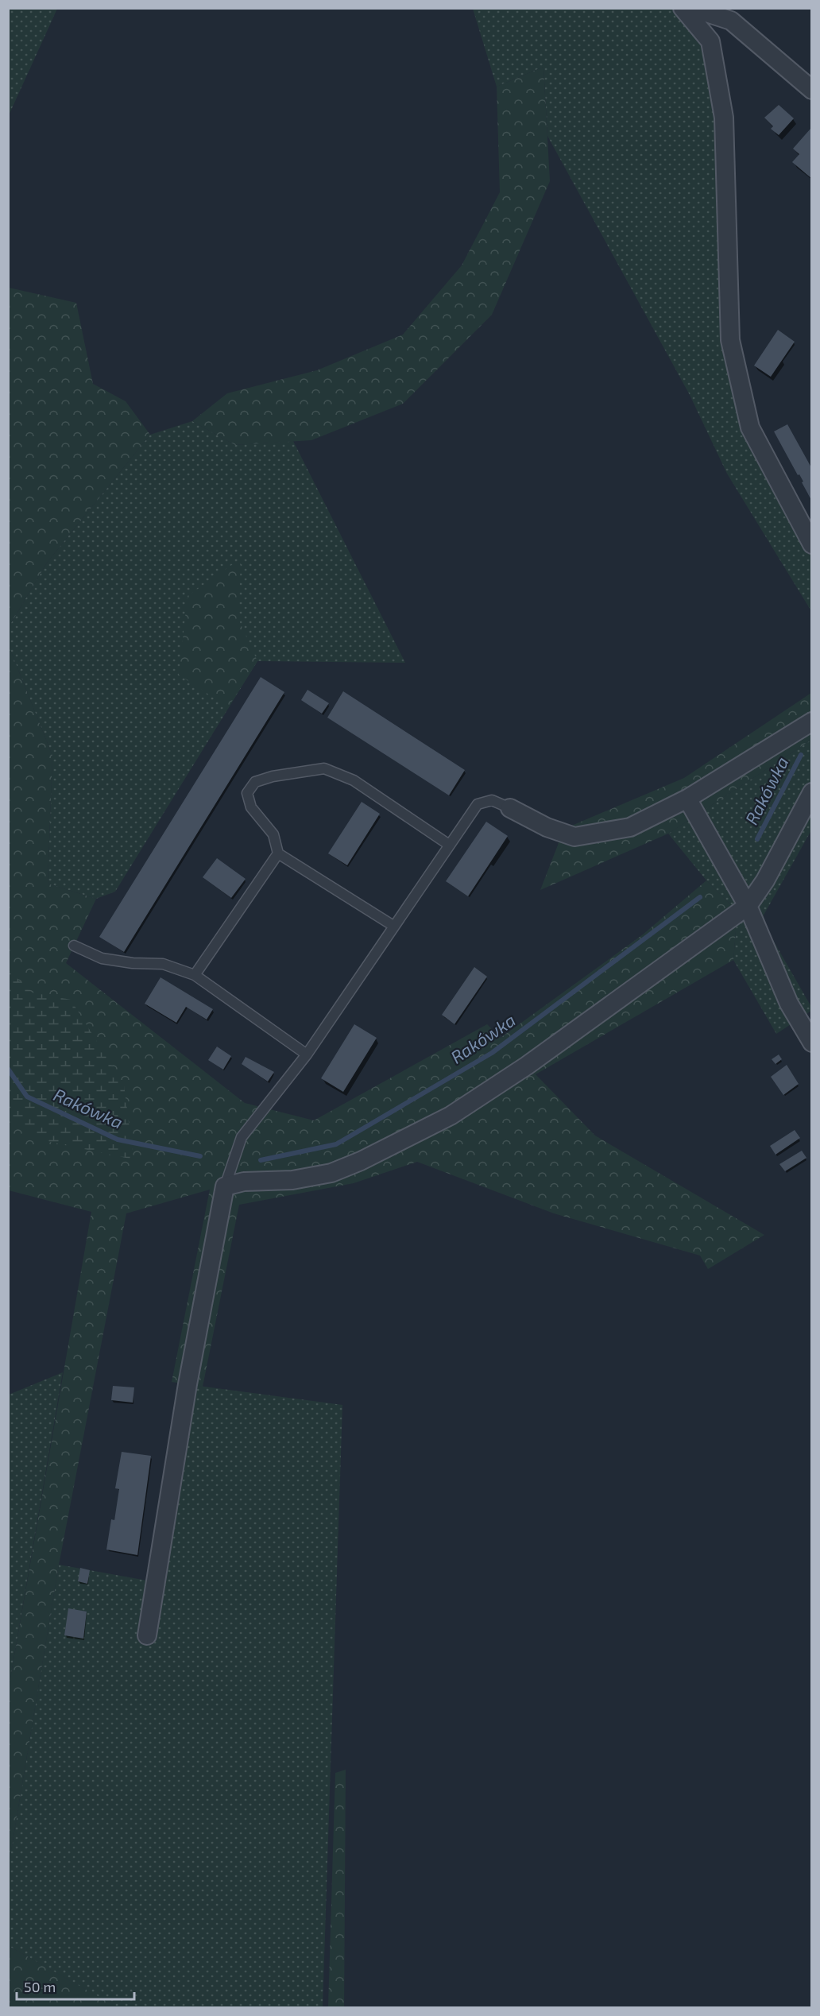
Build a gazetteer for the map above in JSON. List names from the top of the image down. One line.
{"water":["Rakówka"],"scale_bar":"50 m"}
